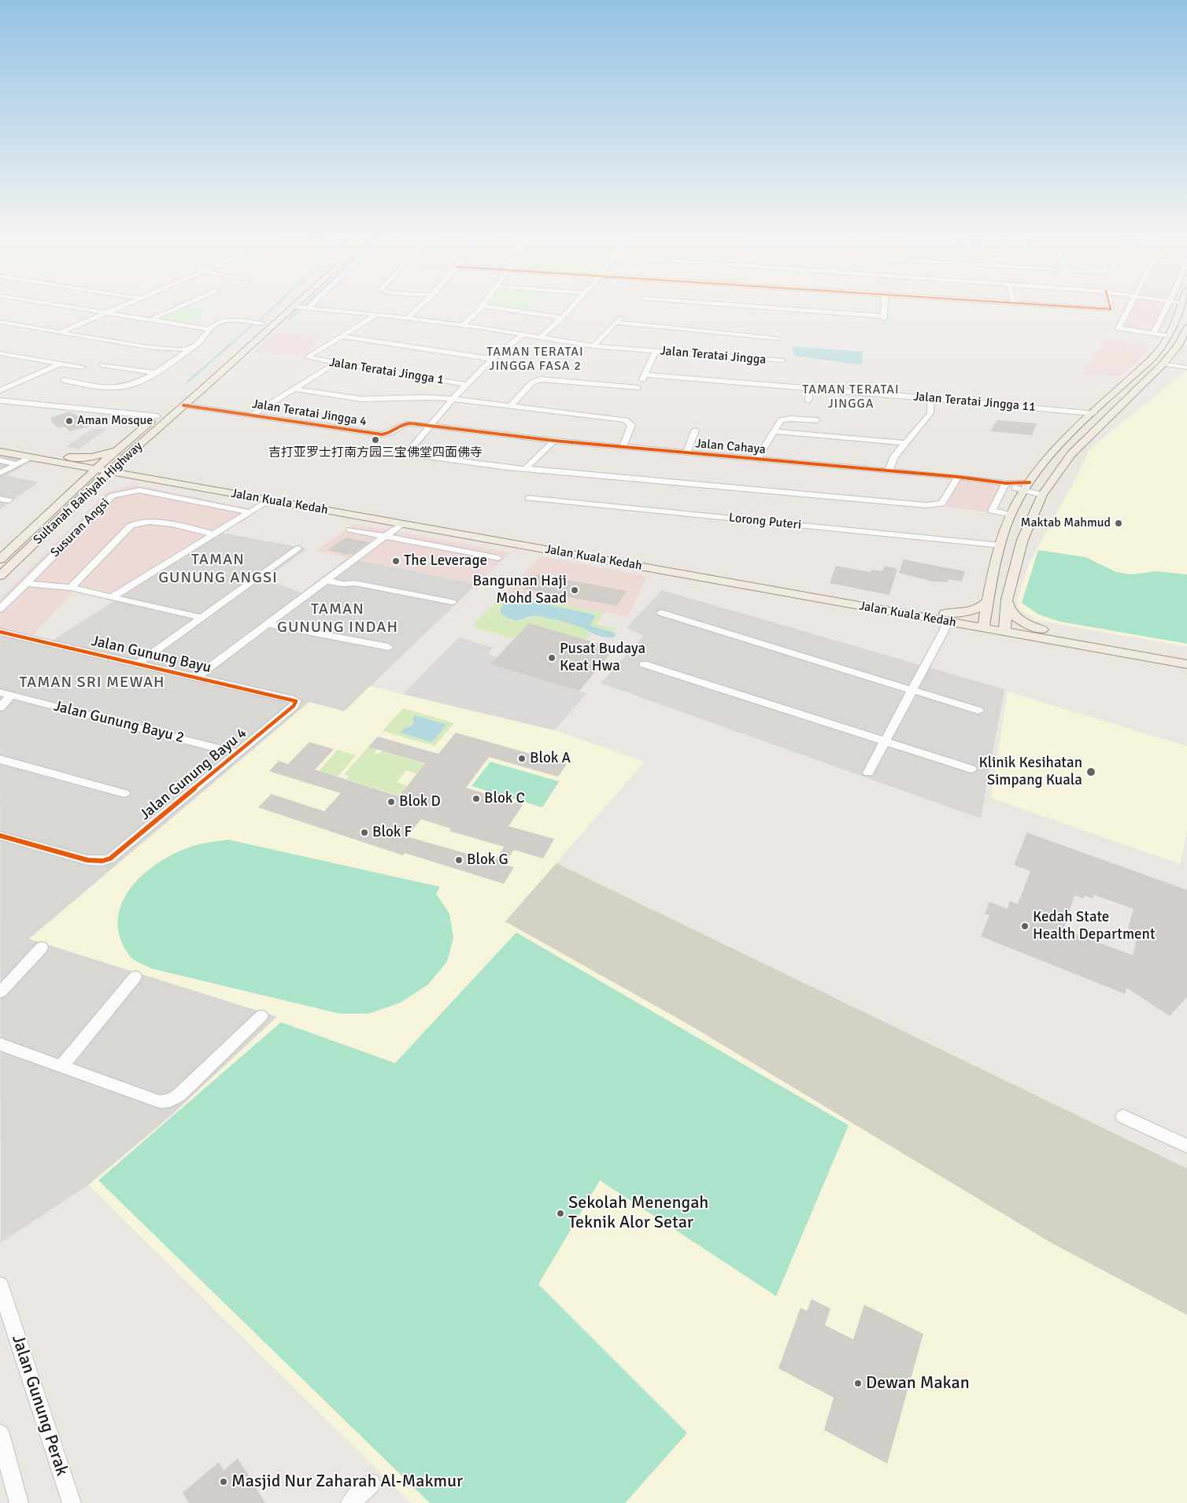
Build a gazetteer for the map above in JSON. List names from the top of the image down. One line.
{"streets":{"main road":["Sultanah Bahiyah Highway","Jalan Kuala Kedah"],"street":["Jalan Teratai Jingga","Jalan Teratai Jingga 1","Jalan Teratai Jingga 11","Jalan Teratai Jingga 4","Jalan Cahaya","Lorong Puteri","Susuran Angsi","Jalan Gunung Bayu","Jalan Gunung Bayu 2","Jalan Gunung Bayu 4","Jalan Gunung Perak"]},"crossings":[["Jalan Teratai Jingga","Jalan Teratai Jingga 11"],["Jalan Teratai Jingga 4","Jalan Cahaya"],["Jalan Teratai Jingga 4","Sultanah Bahiyah Highway"],["Sultanah Bahiyah Highway","Jalan Kuala Kedah"],["Jalan Gunung Bayu","Jalan Gunung Bayu 4"],["Jalan Gunung Bayu 2","Jalan Gunung Bayu 4"]],"districts":["TAMAN TERATAI JINGGA FASA 2","TAMAN TERATAI JINGGA","TAMAN GUNUNG ANGSI","TAMAN GUNUNG INDAH","TAMAN SRI MEWAH"],"places":["Aman Mosque","吉打亚罗士打南方园三宝佛堂四面佛寺","Maktab Mahmud","The Leverage","Bangunan Haji Mohd Saad","Pusat Budaya Keat Hwa","Blok A","Klinik Kesihatan Simpang Kuala","Blok C","Blok D","Blok F","Blok G","Kedah State Health Department","Sekolah Menengah Teknik Alor Setar","Dewan Makan","Masjid Nur Zaharah Al-Makmur"]}
